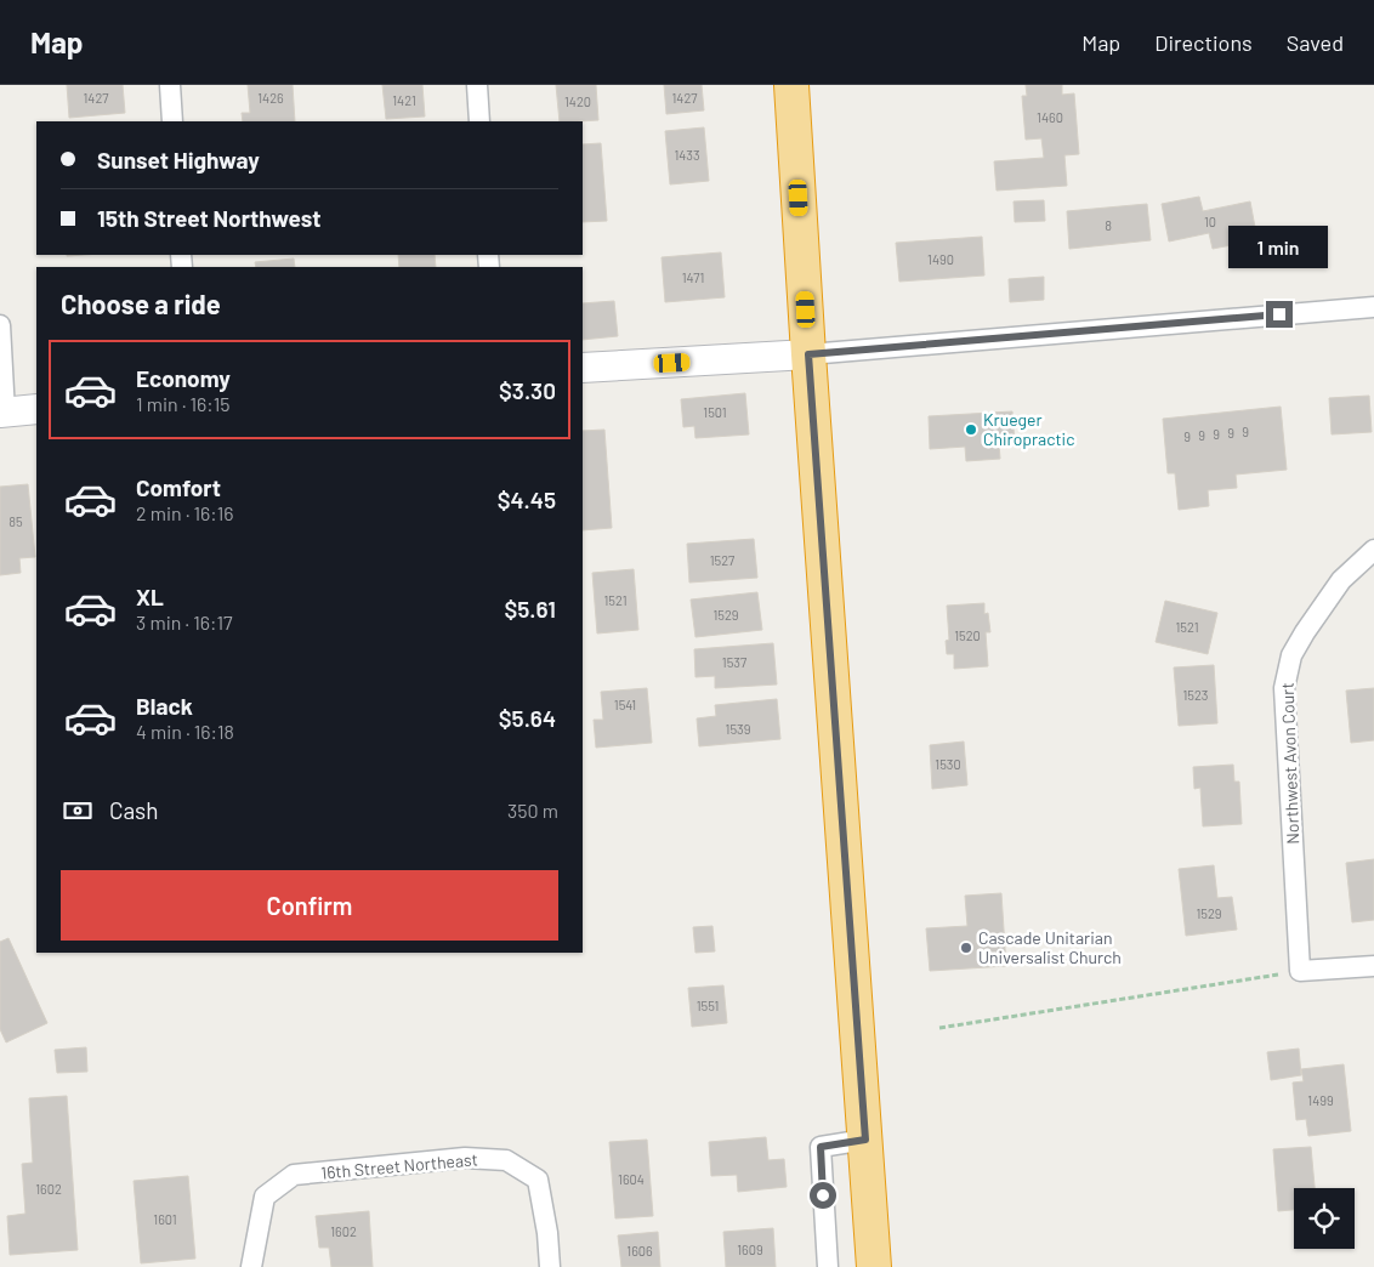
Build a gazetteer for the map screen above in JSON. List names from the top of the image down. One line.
{"streets":{"street":["Northwest Avon Court","16th Street Northeast"]},"places":["Krueger Chiropractic","Cascade Unitarian Universalist Church"],"house_numbers":["1427","1426","1427","1421","1420","1460","1433","10","8","1490","1471","1501","9","9","9","9","9","85","1527","1521","1529","1521","1520","1537","1523","1541","1539","1530","1529","1551","1499","1604","1602","1601","1602","1609","1606"],"page":{"header":"Map","nav":["Map","Directions","Saved"],"banner":["Sunset Highway","15th Street Northwest"],"bubble":"1 min","heading":"Choose a ride","list":[{"name":"Economy","note":"1 min · 16:15","value":"$3.30"},{"name":"Comfort","note":"2 min · 16:16","value":"$4.45"},{"name":"XL","note":"3 min · 16:17","value":"$5.61"},{"name":"Black","note":"4 min · 16:18","value":"$5.64"}],"pay":["Cash","350 m"],"buttons":"Confirm"}}
